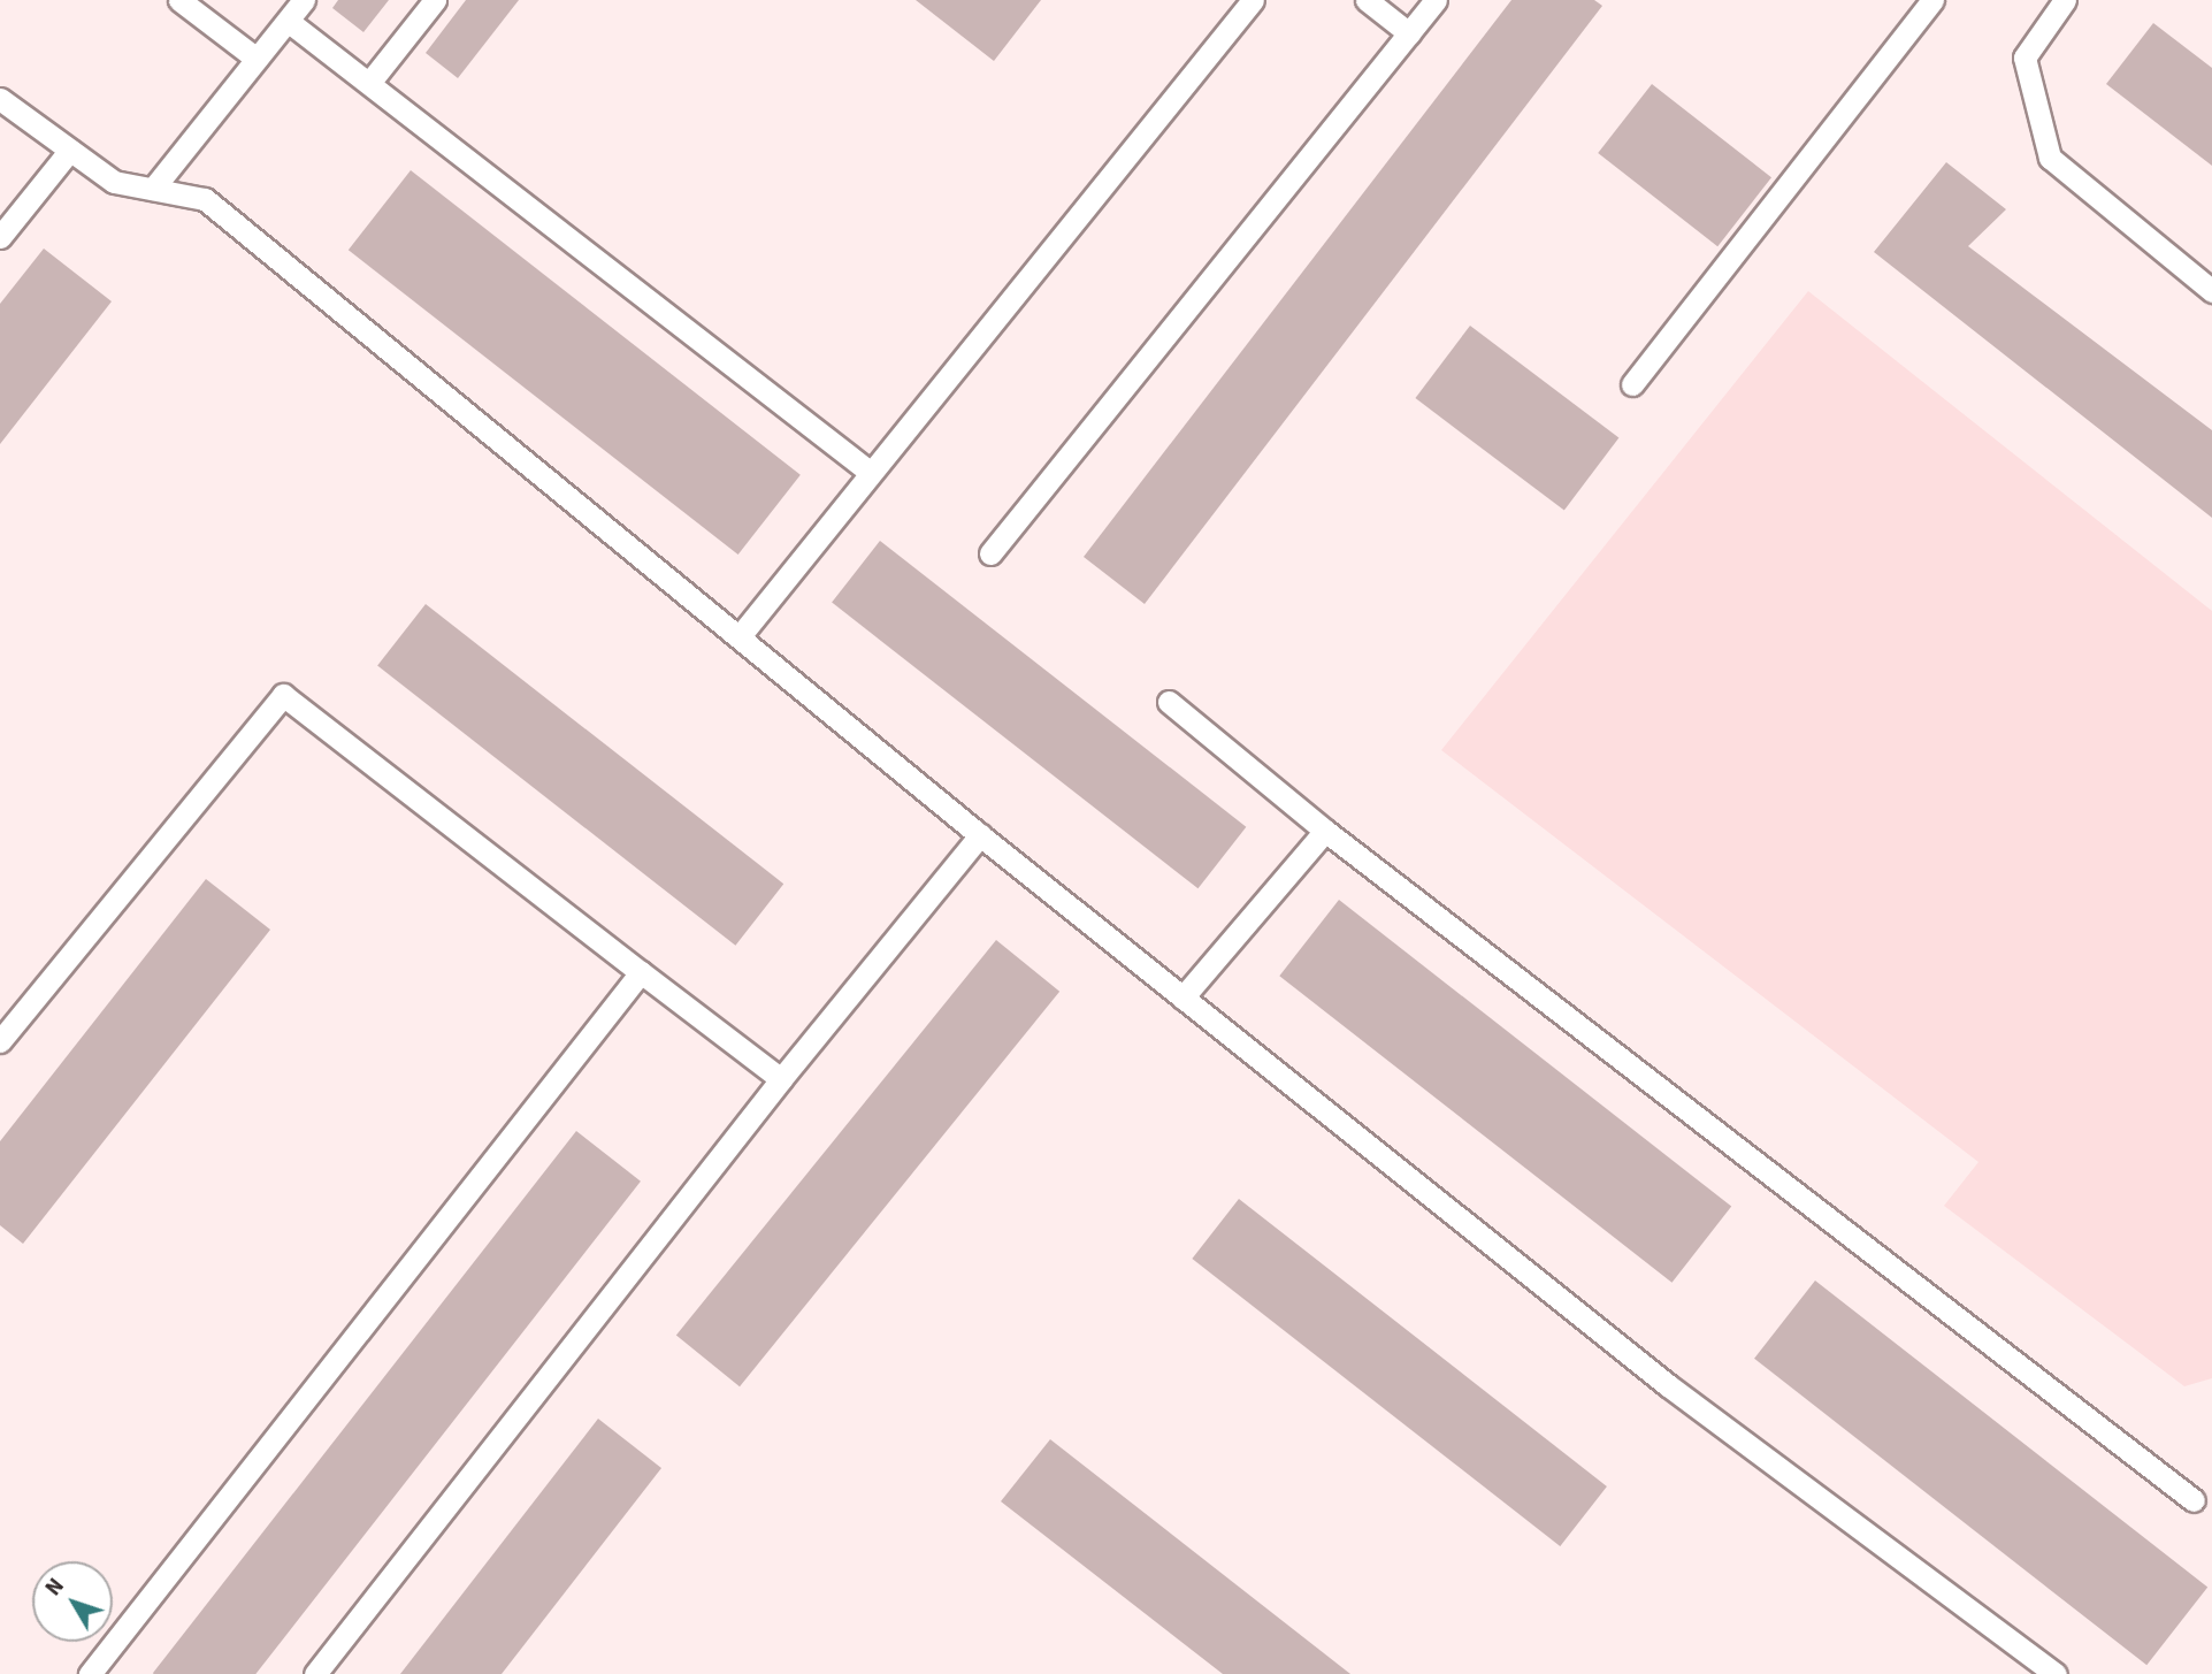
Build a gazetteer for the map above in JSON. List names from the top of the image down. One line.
{"north":"top left"}
